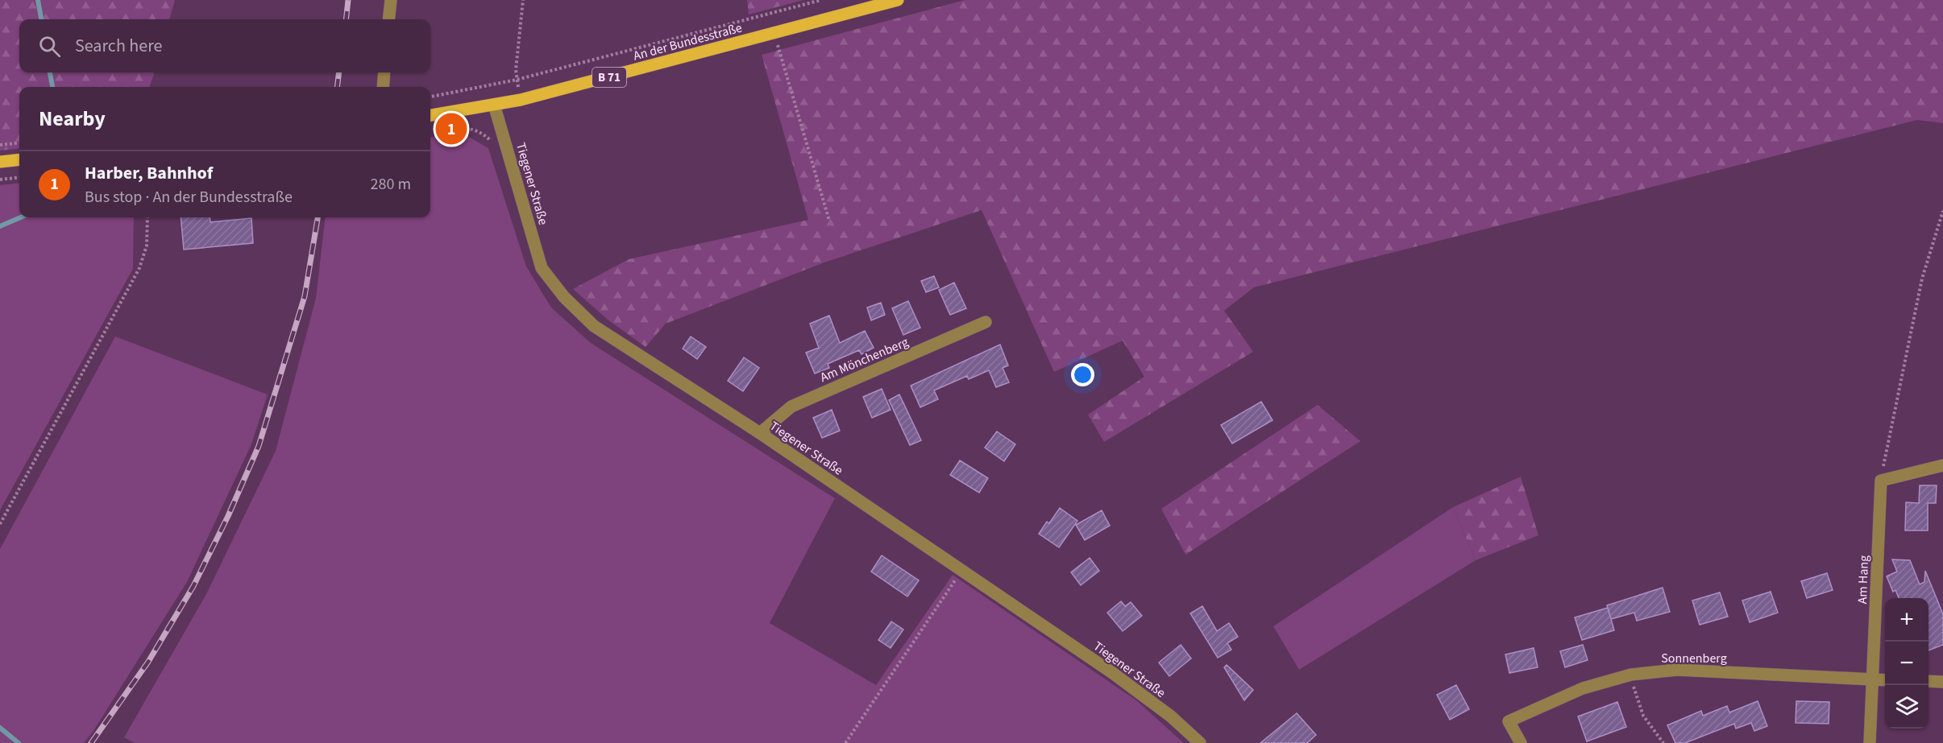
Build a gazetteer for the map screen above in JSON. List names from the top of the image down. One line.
{"streets":{"main road":["An der Bundesstraße","B 71"],"street":["Tiegener Straße","Am Mönchenberg","Am Hang","Sonnenberg"]},"crossings":[["An der Bundesstraße","Tiegener Straße"],["Tiegener Straße","Am Mönchenberg"],["Am Hang","Sonnenberg"]],"page":{"search":"Search here","heading":"Nearby","pins":"1","list":[{"mark":"1","name":"Harber, Bahnhof","note":"Bus stop · An der Bundesstraße","value":"280 m"}],"map_buttons":["+","−"]}}
